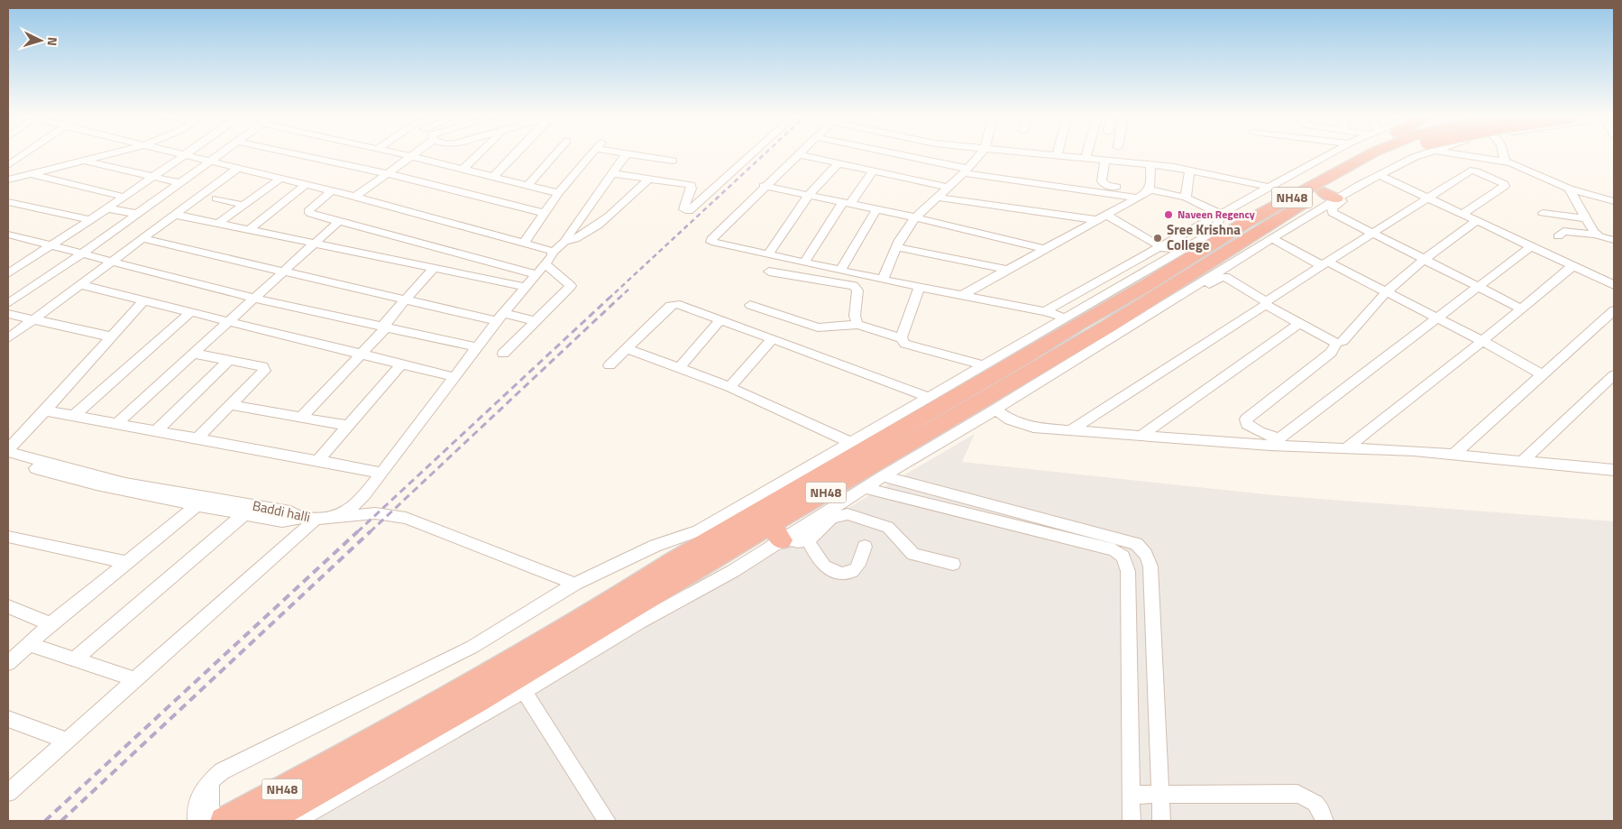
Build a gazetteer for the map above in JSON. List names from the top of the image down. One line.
{"streets":{"highway":["NH48"],"street":["Baddi halli"]},"places":["Naveen Regency","Sree Krishna College"],"north":"right"}
